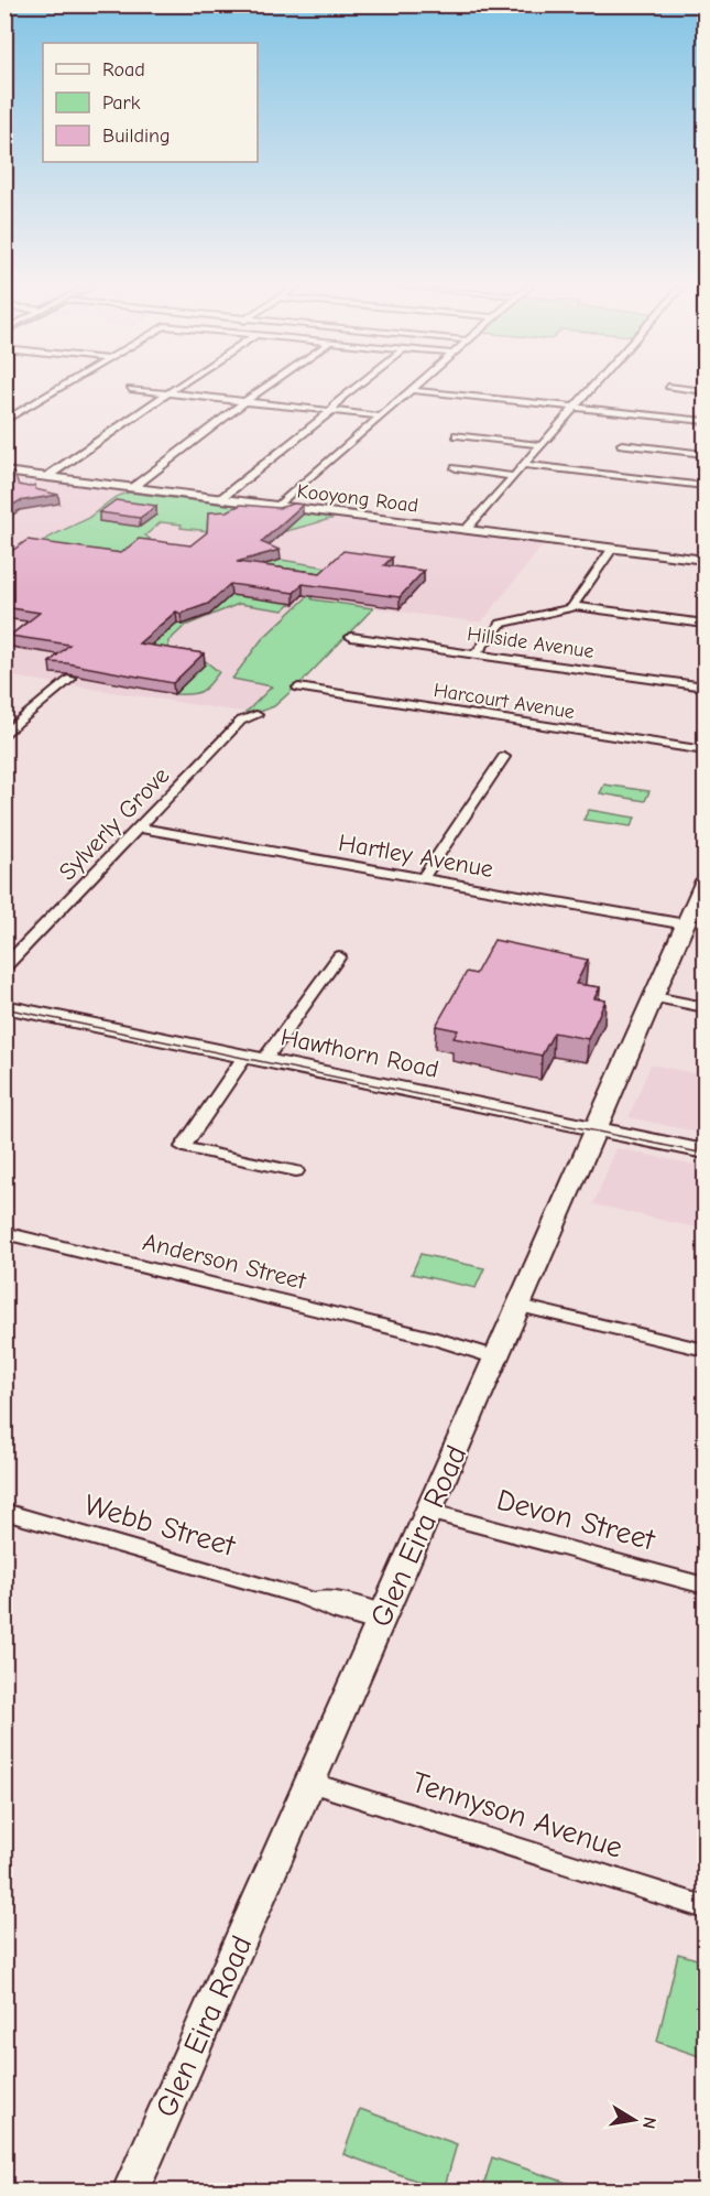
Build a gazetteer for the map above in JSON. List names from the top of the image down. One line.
{"streets":{"main road":["Hawthorn Road","Glen Eira Road"],"street":["Kooyong Road","Hillside Avenue","Harcourt Avenue","Sylverly Grove","Hartley Avenue","Anderson Street","Devon Street","Webb Street","Tennyson Avenue"]},"crossings":[["Sylverly Grove","Hartley Avenue"],["Hartley Avenue","Glen Eira Road"],["Hawthorn Road","Glen Eira Road"],["Anderson Street","Glen Eira Road"],["Devon Street","Glen Eira Road"],["Webb Street","Glen Eira Road"],["Glen Eira Road","Tennyson Avenue"]],"legend":["Road","Park","Building"],"north":"right"}
